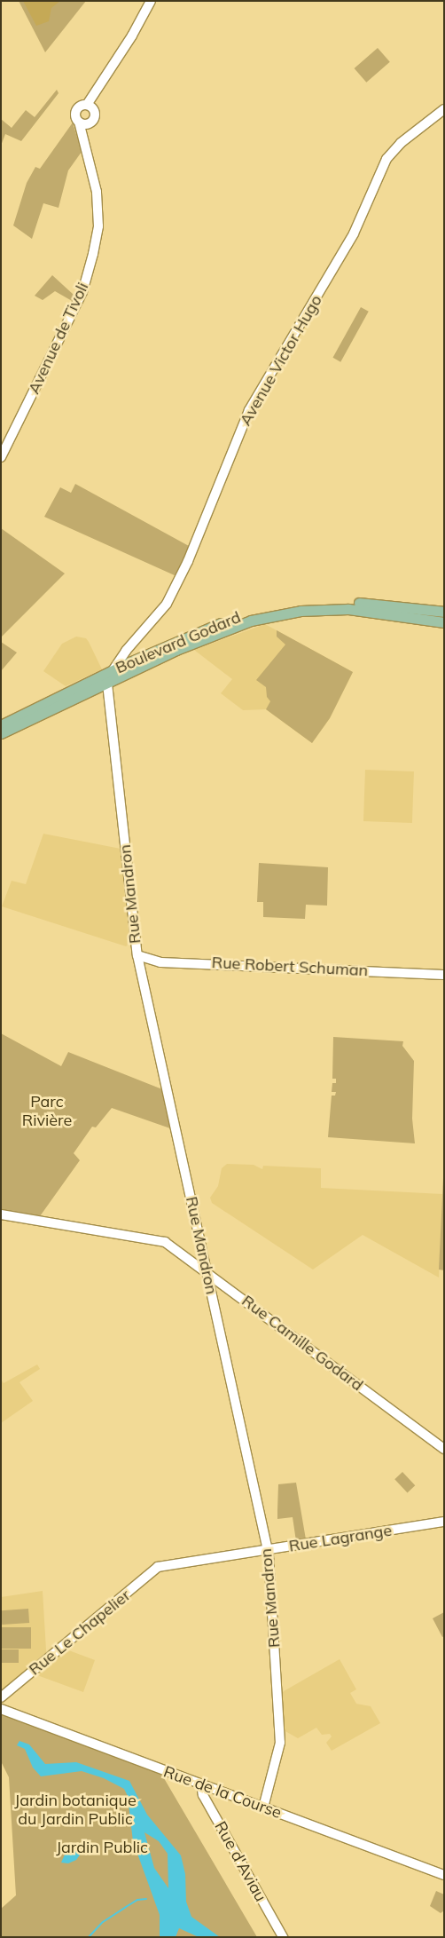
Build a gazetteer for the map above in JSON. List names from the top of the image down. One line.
{"streets":{"main road":["Boulevard Godard"],"street":["Avenue de Tivoli","Avenue Victor Hugo","Rue Mandron","Rue Robert Schuman","Rue Camille Godard","Rue Lagrange","Rue Le Chapelier","Rue de la Course","Rue d'Aviau"]},"crossings":[["Avenue Victor Hugo","Boulevard Godard"],["Avenue Victor Hugo","Rue Mandron"],["Boulevard Godard","Rue Mandron"],["Rue Mandron","Rue Robert Schuman"],["Rue Mandron","Rue Camille Godard"],["Rue Mandron","Rue Lagrange"],["Rue Mandron","Rue de la Course"],["Rue Lagrange","Rue Le Chapelier"],["Rue de la Course","Rue d'Aviau"]],"parks":["Parc Rivière","Jardin botanique du Jardin Public","Jardin Public"]}
